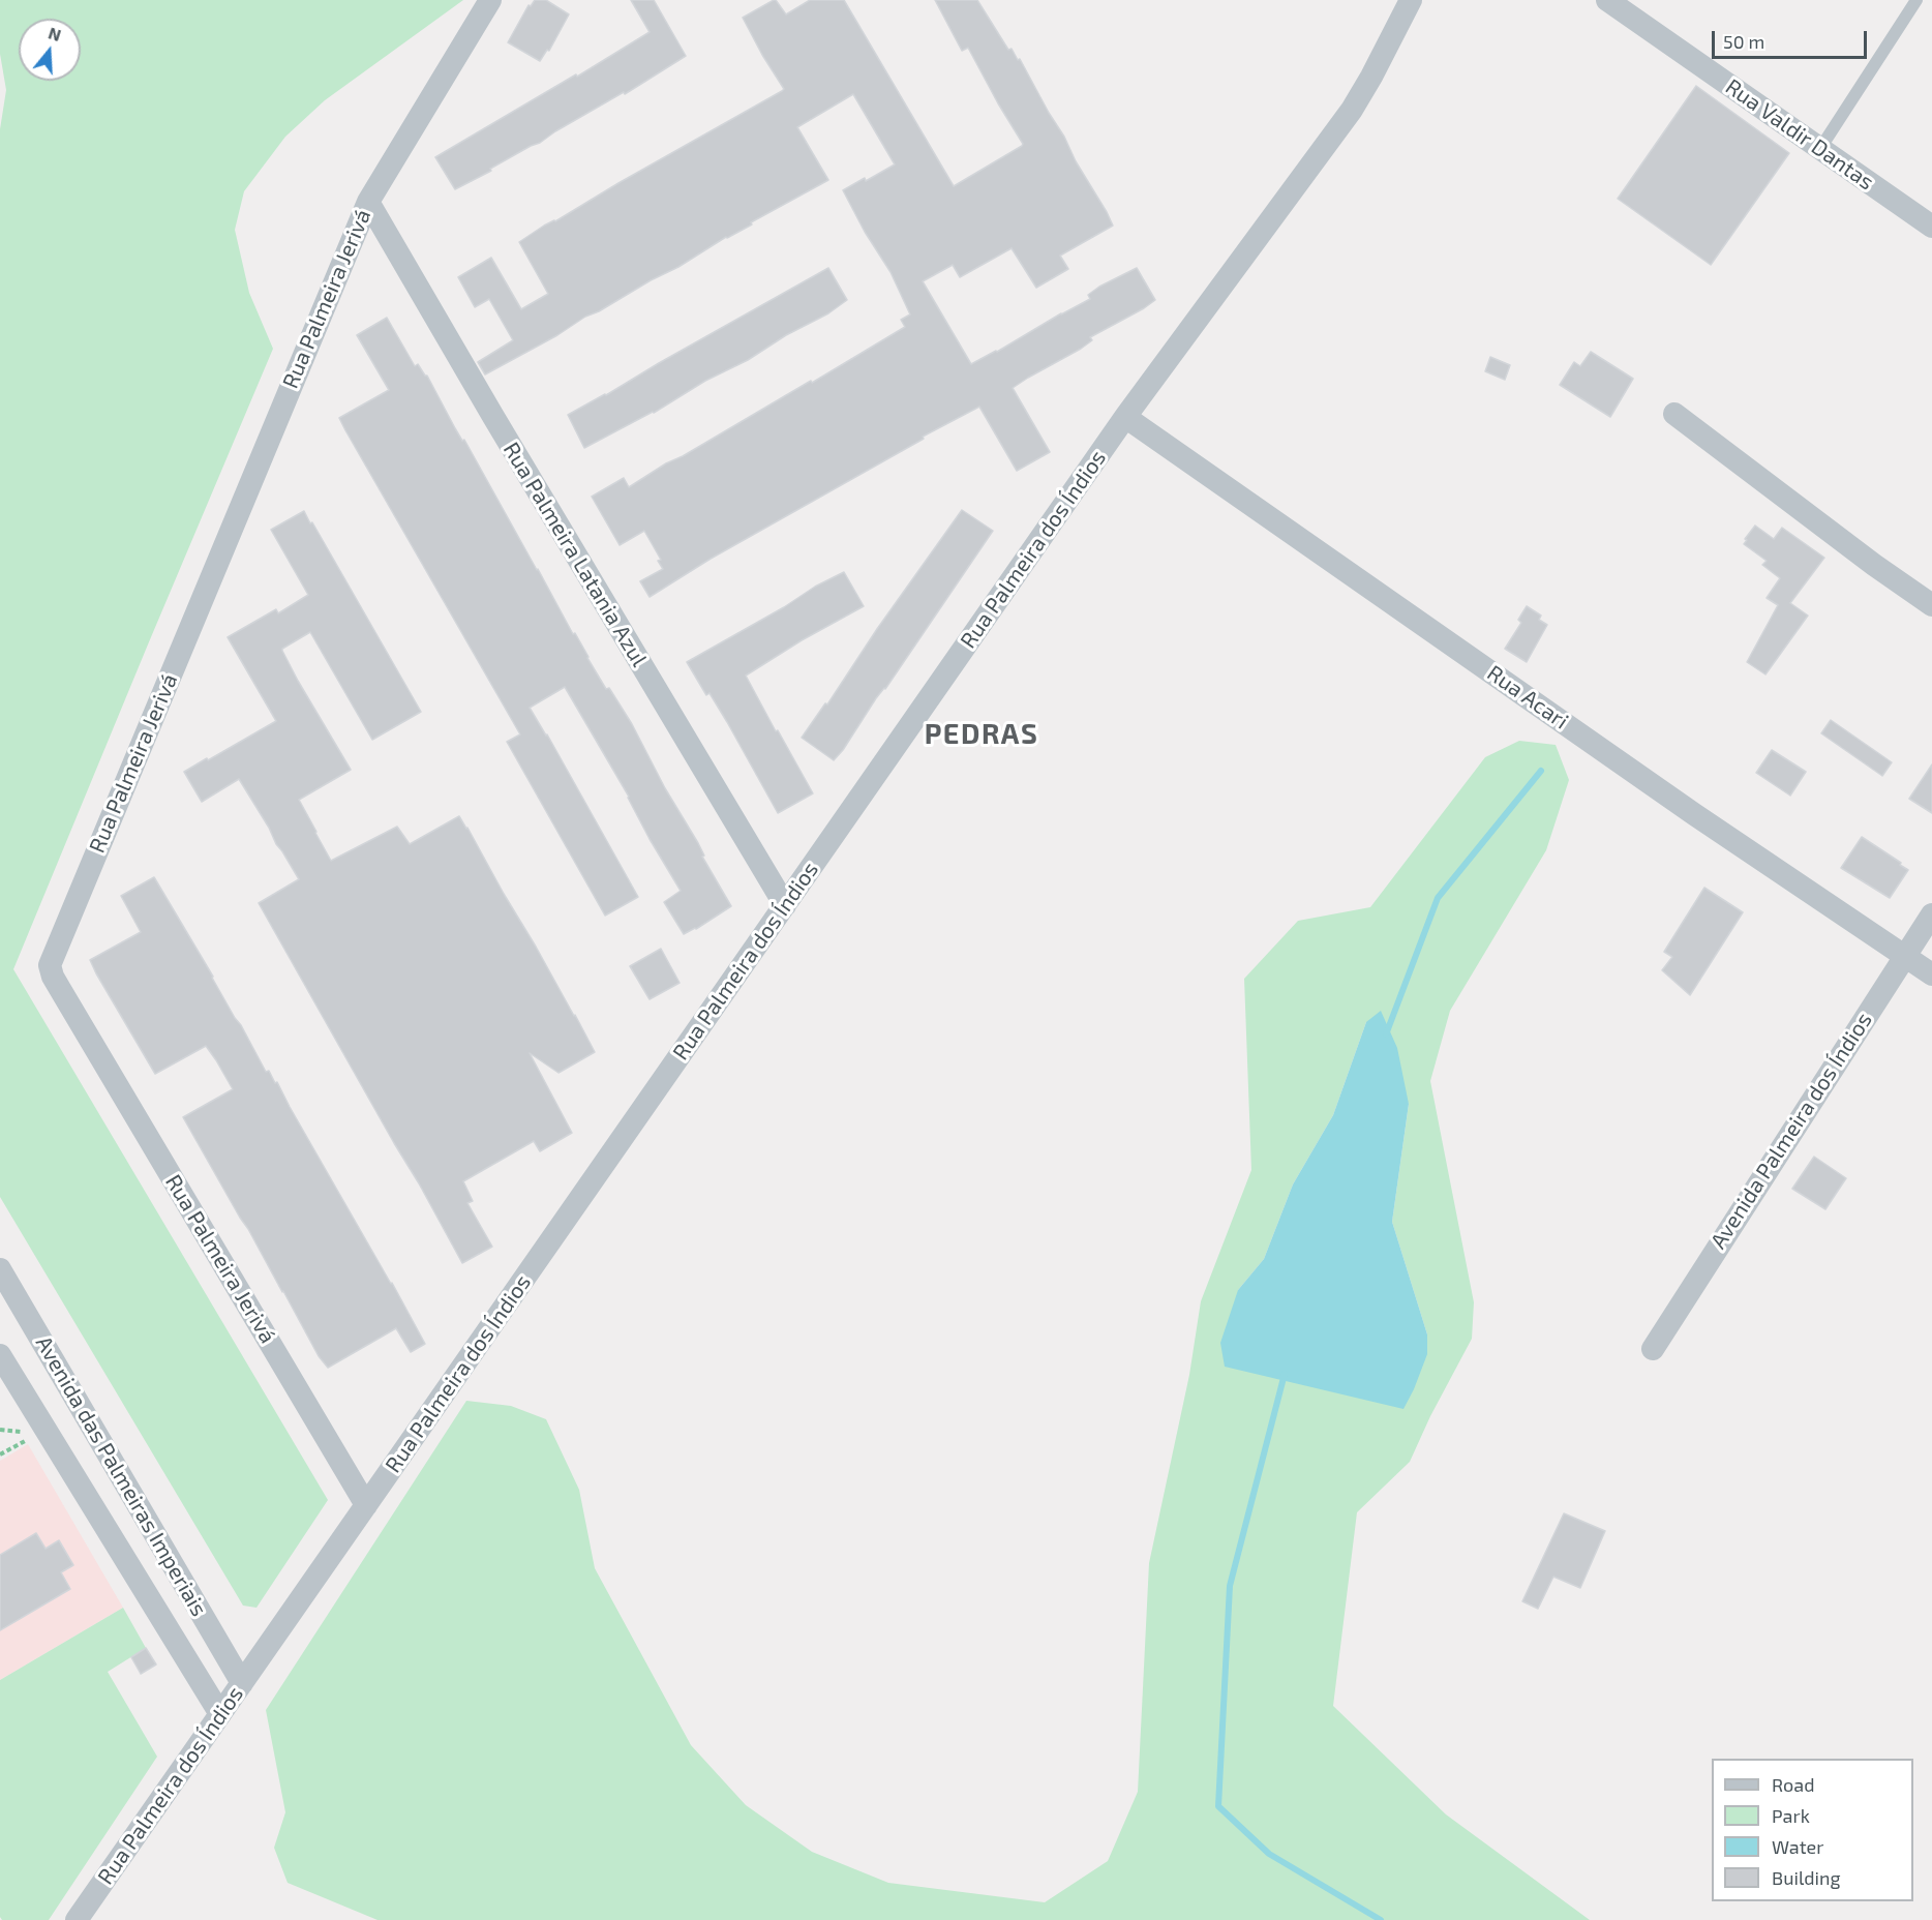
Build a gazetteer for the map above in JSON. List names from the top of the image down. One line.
{"streets":{"street":["Rua Valdir Dantas","Rua Palmeira Jerivá","Rua Palmeira dos Índios","Rua Palmeira Latania Azul","Rua Acari","Avenida Palmeira dos Índios","Avenida das Palmeiras Imperiais"]},"crossings":[["Rua Palmeira Jerivá","Rua Palmeira dos Índios"],["Rua Palmeira Jerivá","Rua Palmeira Latania Azul"],["Rua Palmeira dos Índios","Rua Palmeira Latania Azul"],["Rua Palmeira dos Índios","Rua Acari"],["Rua Palmeira dos Índios","Avenida das Palmeiras Imperiais"],["Rua Acari","Avenida Palmeira dos Índios"]],"districts":["PEDRAS"],"legend":["Road","Park","Water","Building"],"scale_bar":"50 m","north":"top"}
